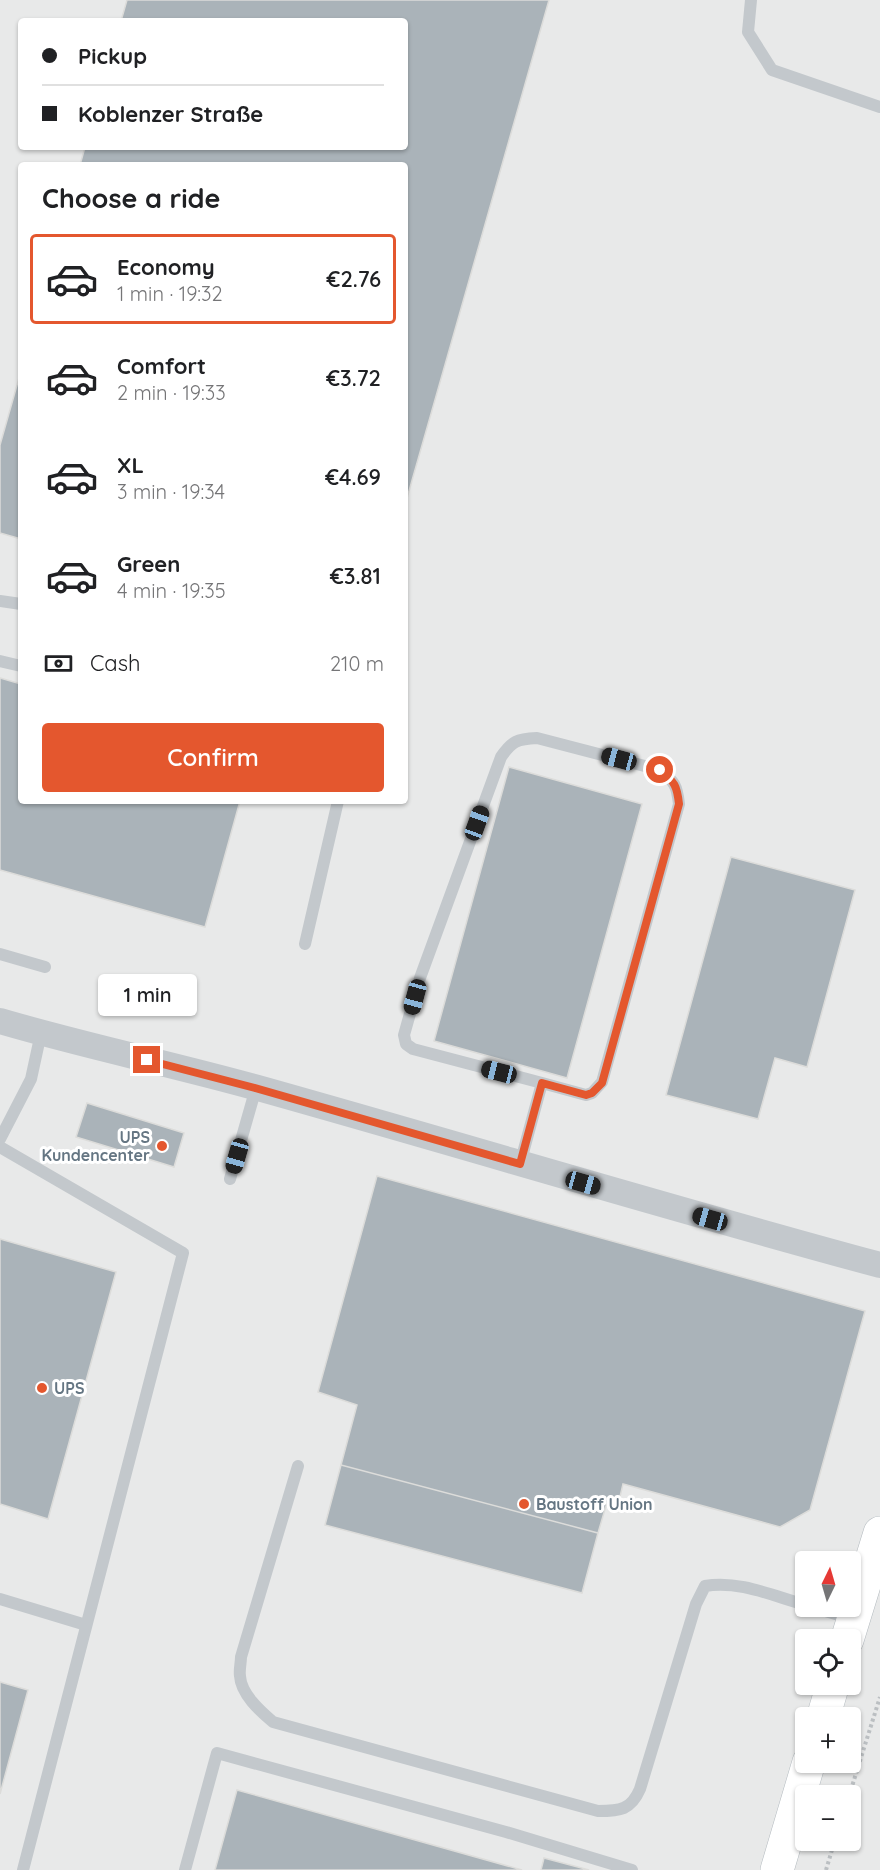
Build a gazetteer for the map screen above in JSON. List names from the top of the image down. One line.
{"places":["UPS Kundencenter","UPS","Baustoff Union"],"north":"top","page":{"banner":["Pickup","Koblenzer Straße"],"heading":"Choose a ride","list":[{"name":"Economy","note":"1 min · 19:32","value":"€2.76"},{"name":"Comfort","note":"2 min · 19:33","value":"€3.72"},{"name":"XL","note":"3 min · 19:34","value":"€4.69"},{"name":"Green","note":"4 min · 19:35","value":"€3.81"}],"pay":["Cash","210 m"],"buttons":"Confirm","bubble":"1 min","map_buttons":["+","−"]}}
